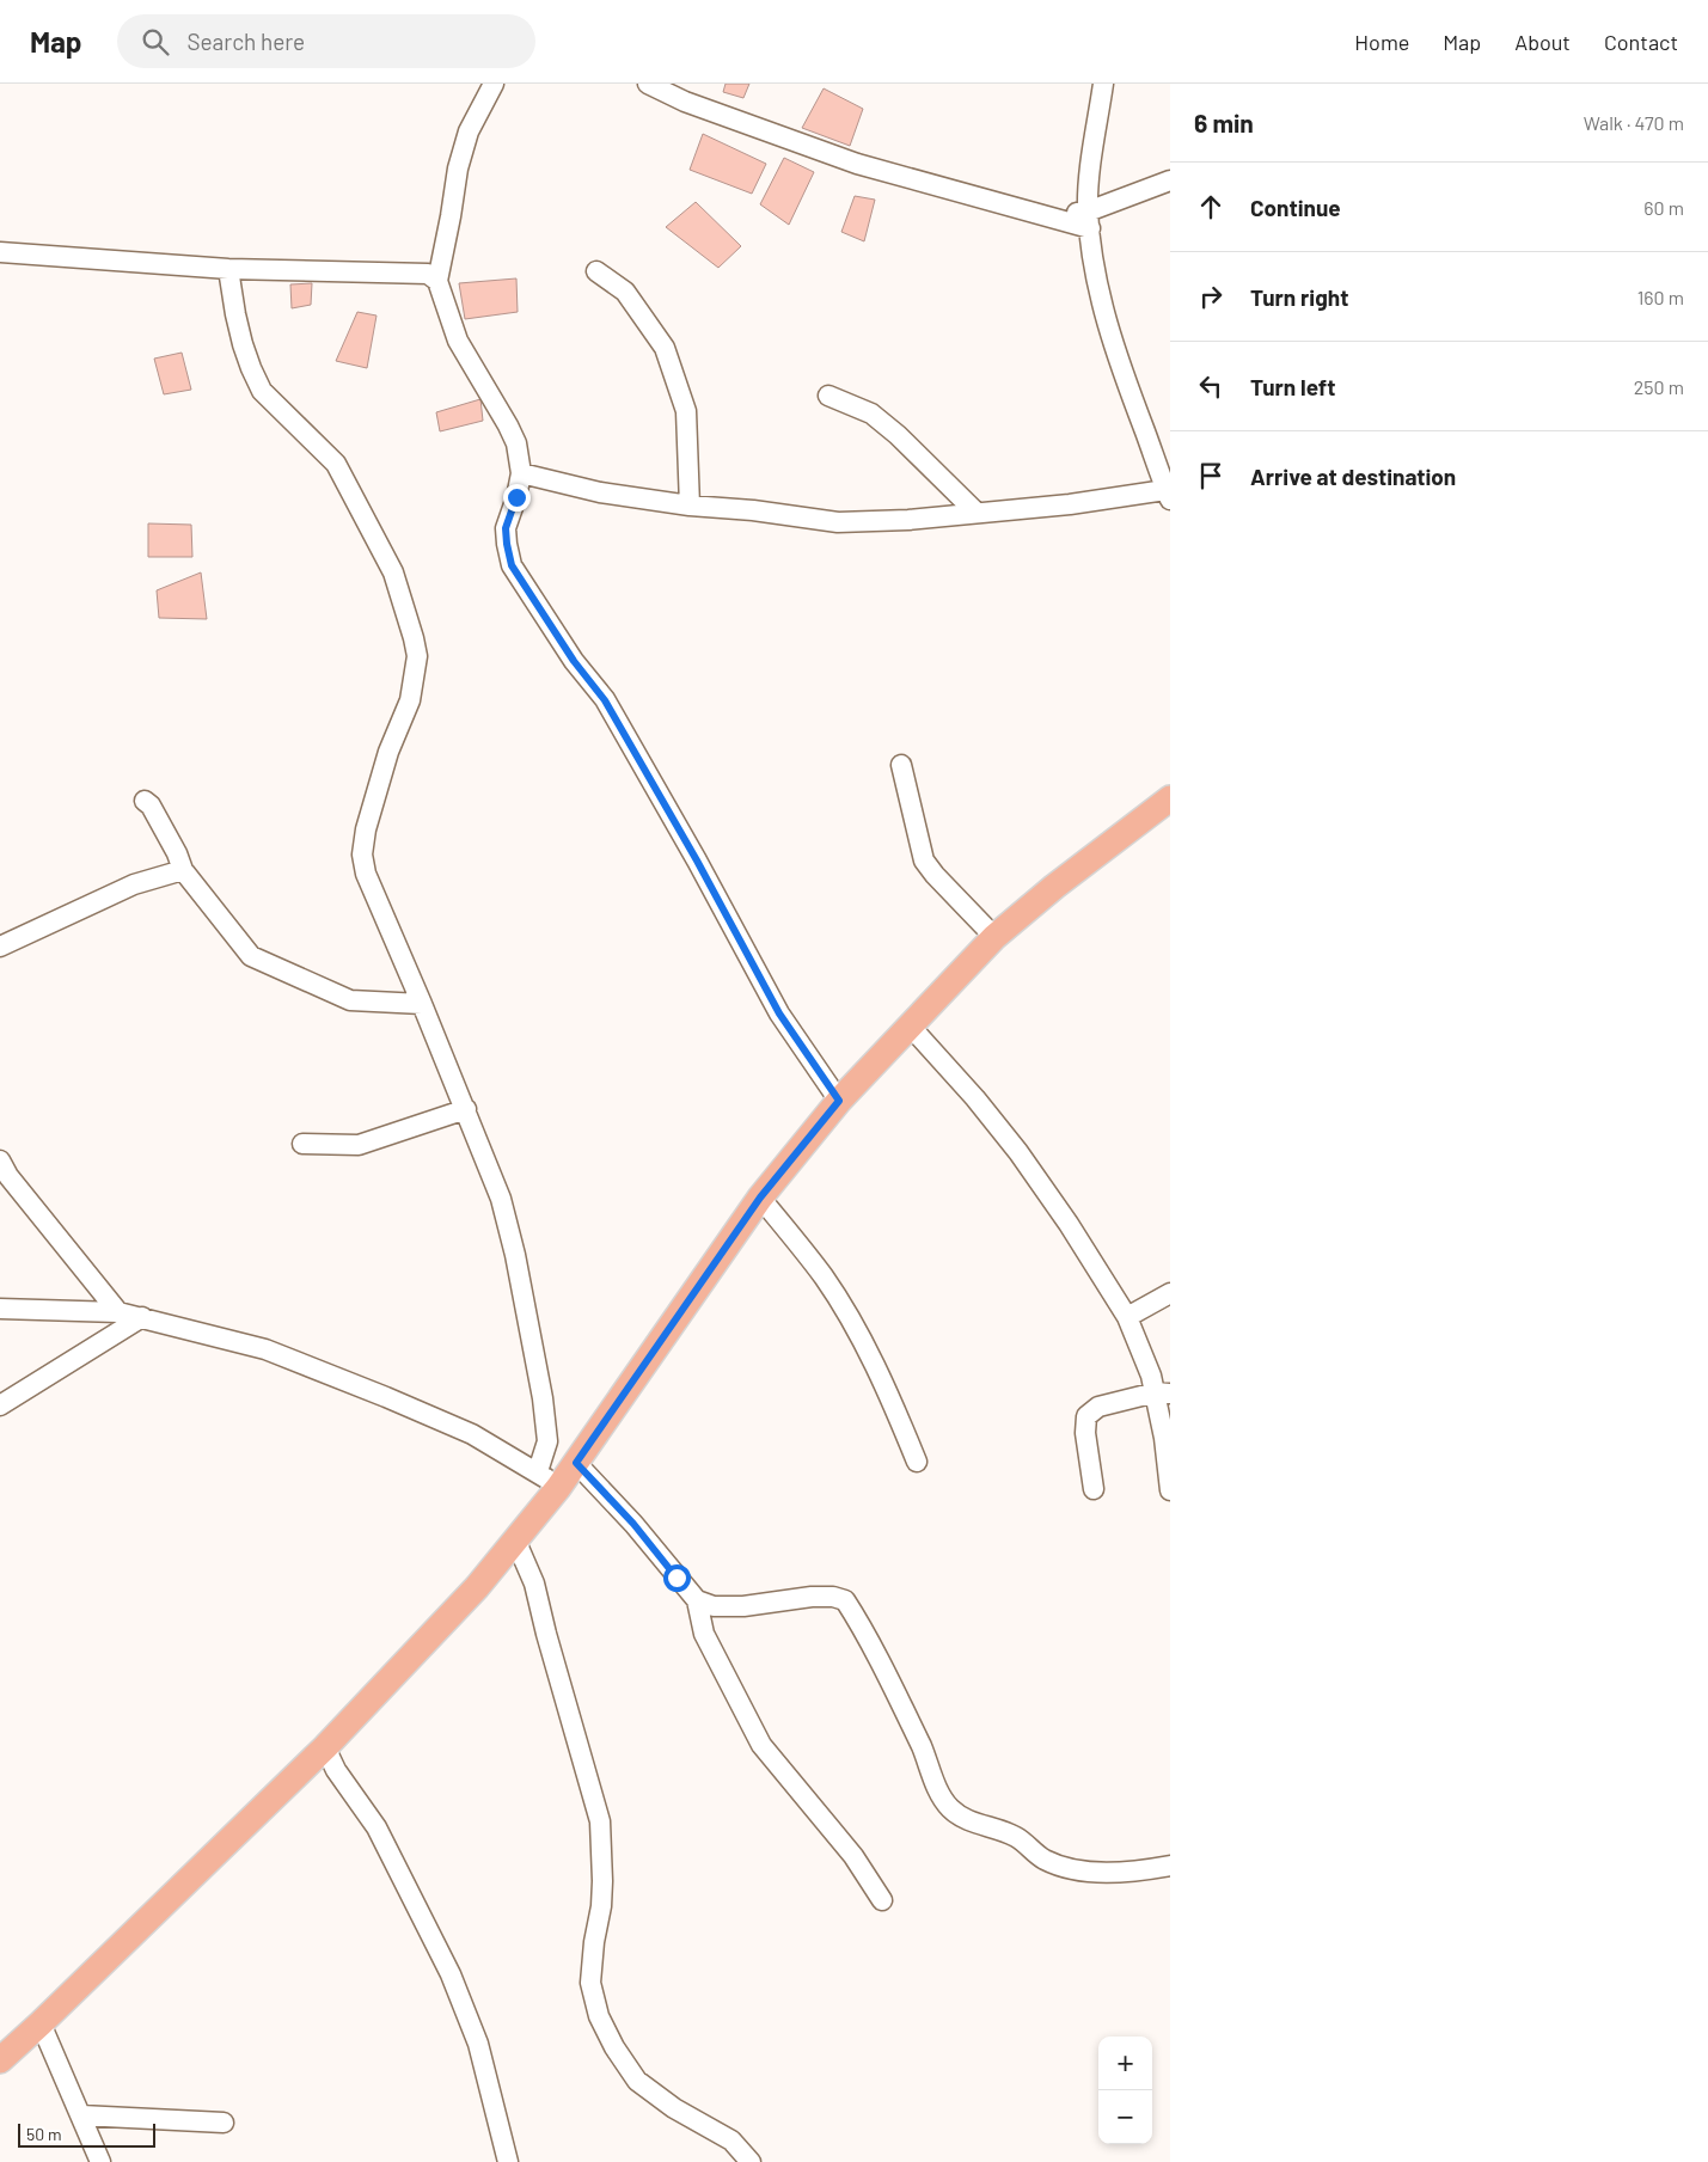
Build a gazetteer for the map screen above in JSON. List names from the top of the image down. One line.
{"scale_bar":"50 m","page":{"header":"Map","search":"Search here","nav":["Home","Map","About","Contact"],"heading":["6 min","Walk · 470 m"],"list":[["Continue","60 m"],["Turn right","160 m"],["Turn left","250 m"],"Arrive at destination"],"map_buttons":["+","−"],"scale":"50 m"}}
